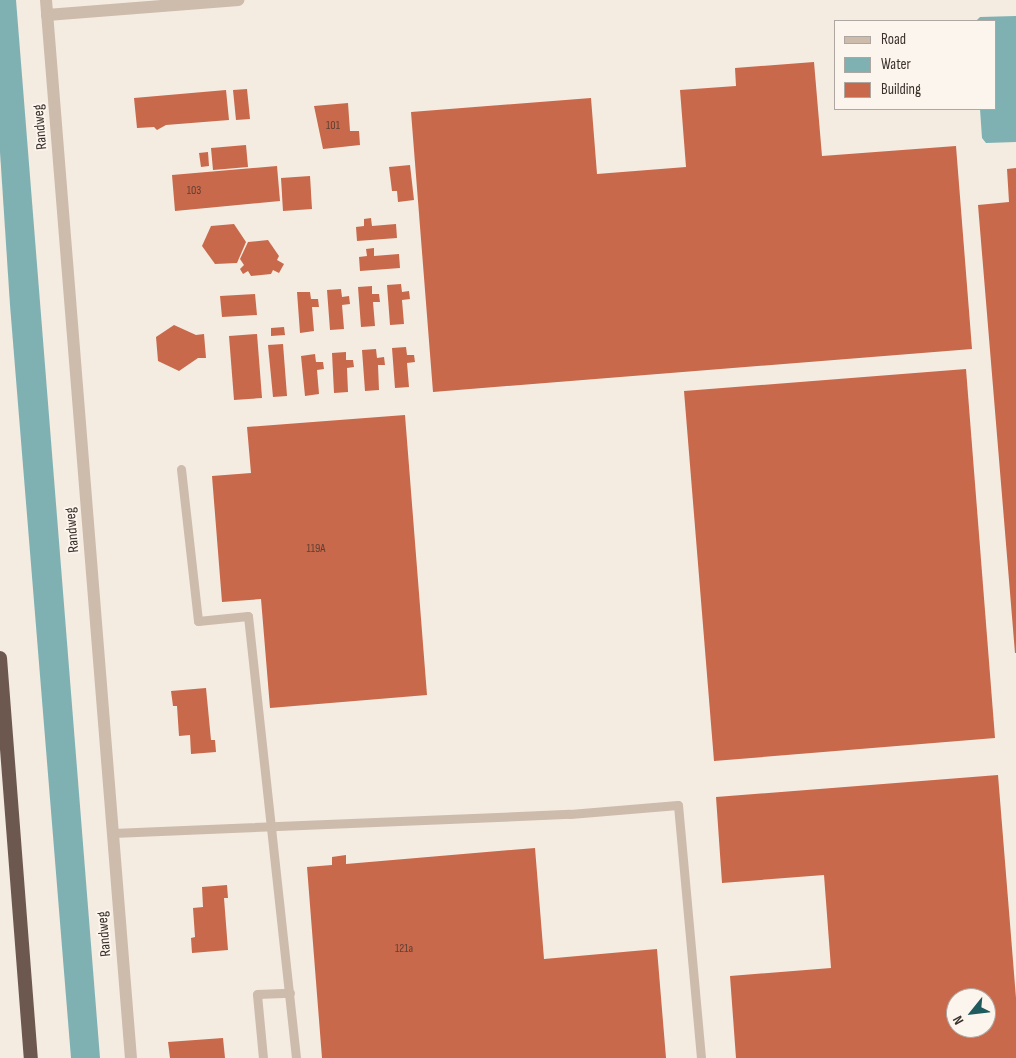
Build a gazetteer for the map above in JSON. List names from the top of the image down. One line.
{"streets":{"street":["Randweg"]},"house_numbers":["101","103","119A","121a"],"legend":["Road","Water","Building"],"north":"bottom left"}
